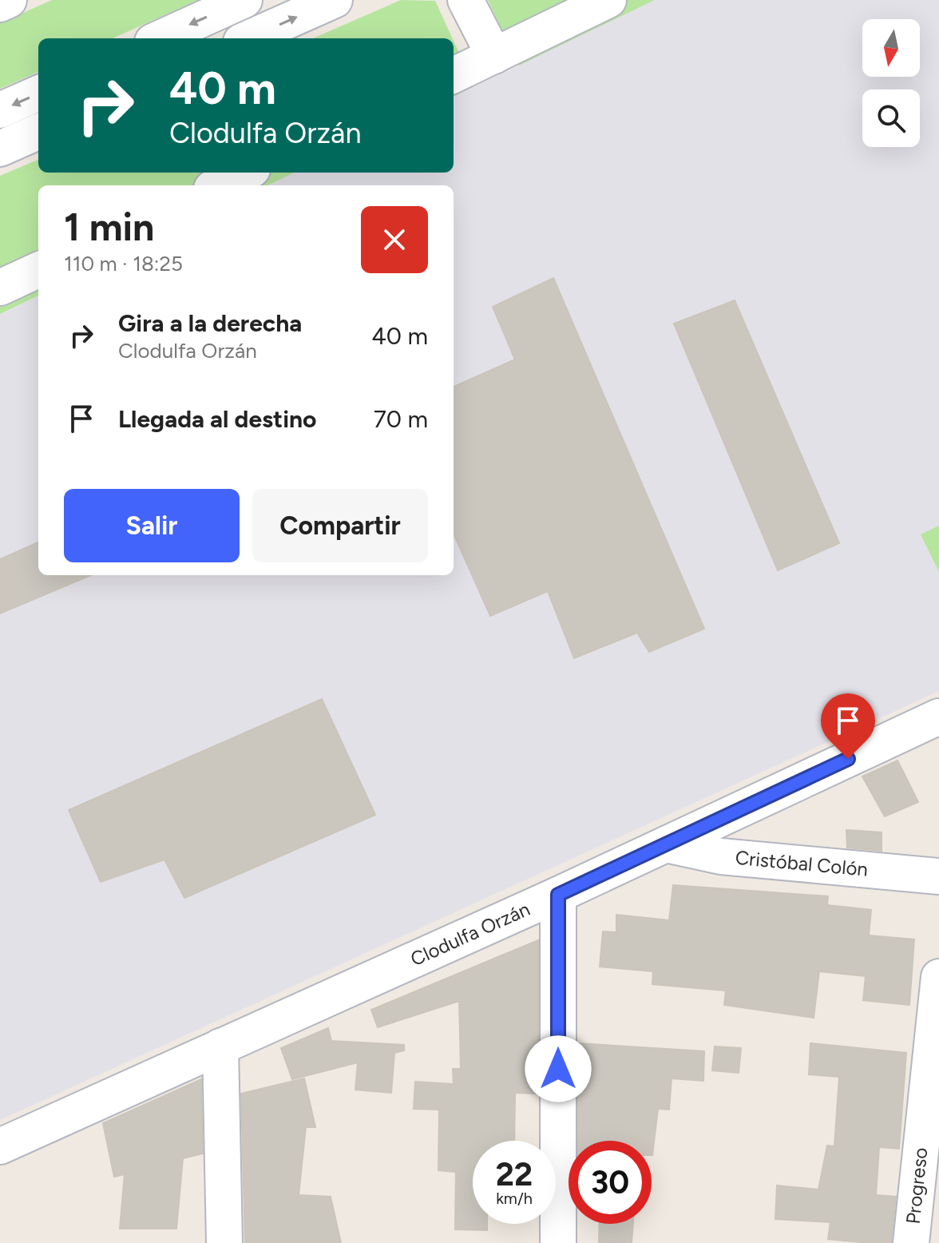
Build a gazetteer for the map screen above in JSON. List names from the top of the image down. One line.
{"streets":{"street":["Cristóbal Colón","Clodulfa Orzán","Progreso"]},"crossings":[["Cristóbal Colón","Clodulfa Orzán"]],"north":"bottom","page":{"turn":["40 m","Clodulfa Orzán"],"heading":["1 min","110 m · 18:25"],"list":[{"name":"Gira a la derecha","note":"Clodulfa Orzán","value":"40 m"},{"name":"Llegada al destino","value":"70 m"}],"buttons":["Salir","Compartir"],"speed":"22 km/h","limit":"30"}}
